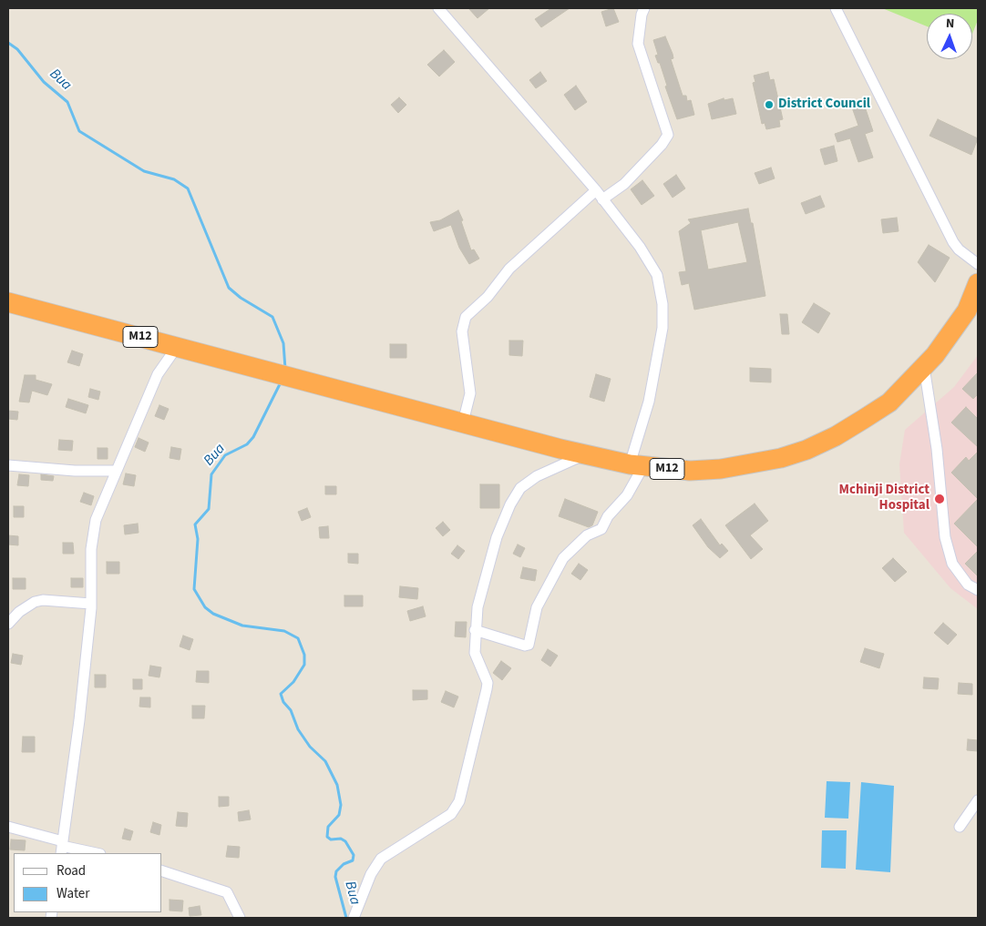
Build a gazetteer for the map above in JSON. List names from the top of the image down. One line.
{"streets":{"highway":["M12"]},"water":["Bua"],"places":["District Council","Mchinji District Hospital"],"legend":["Road","Water"],"north":"top"}
